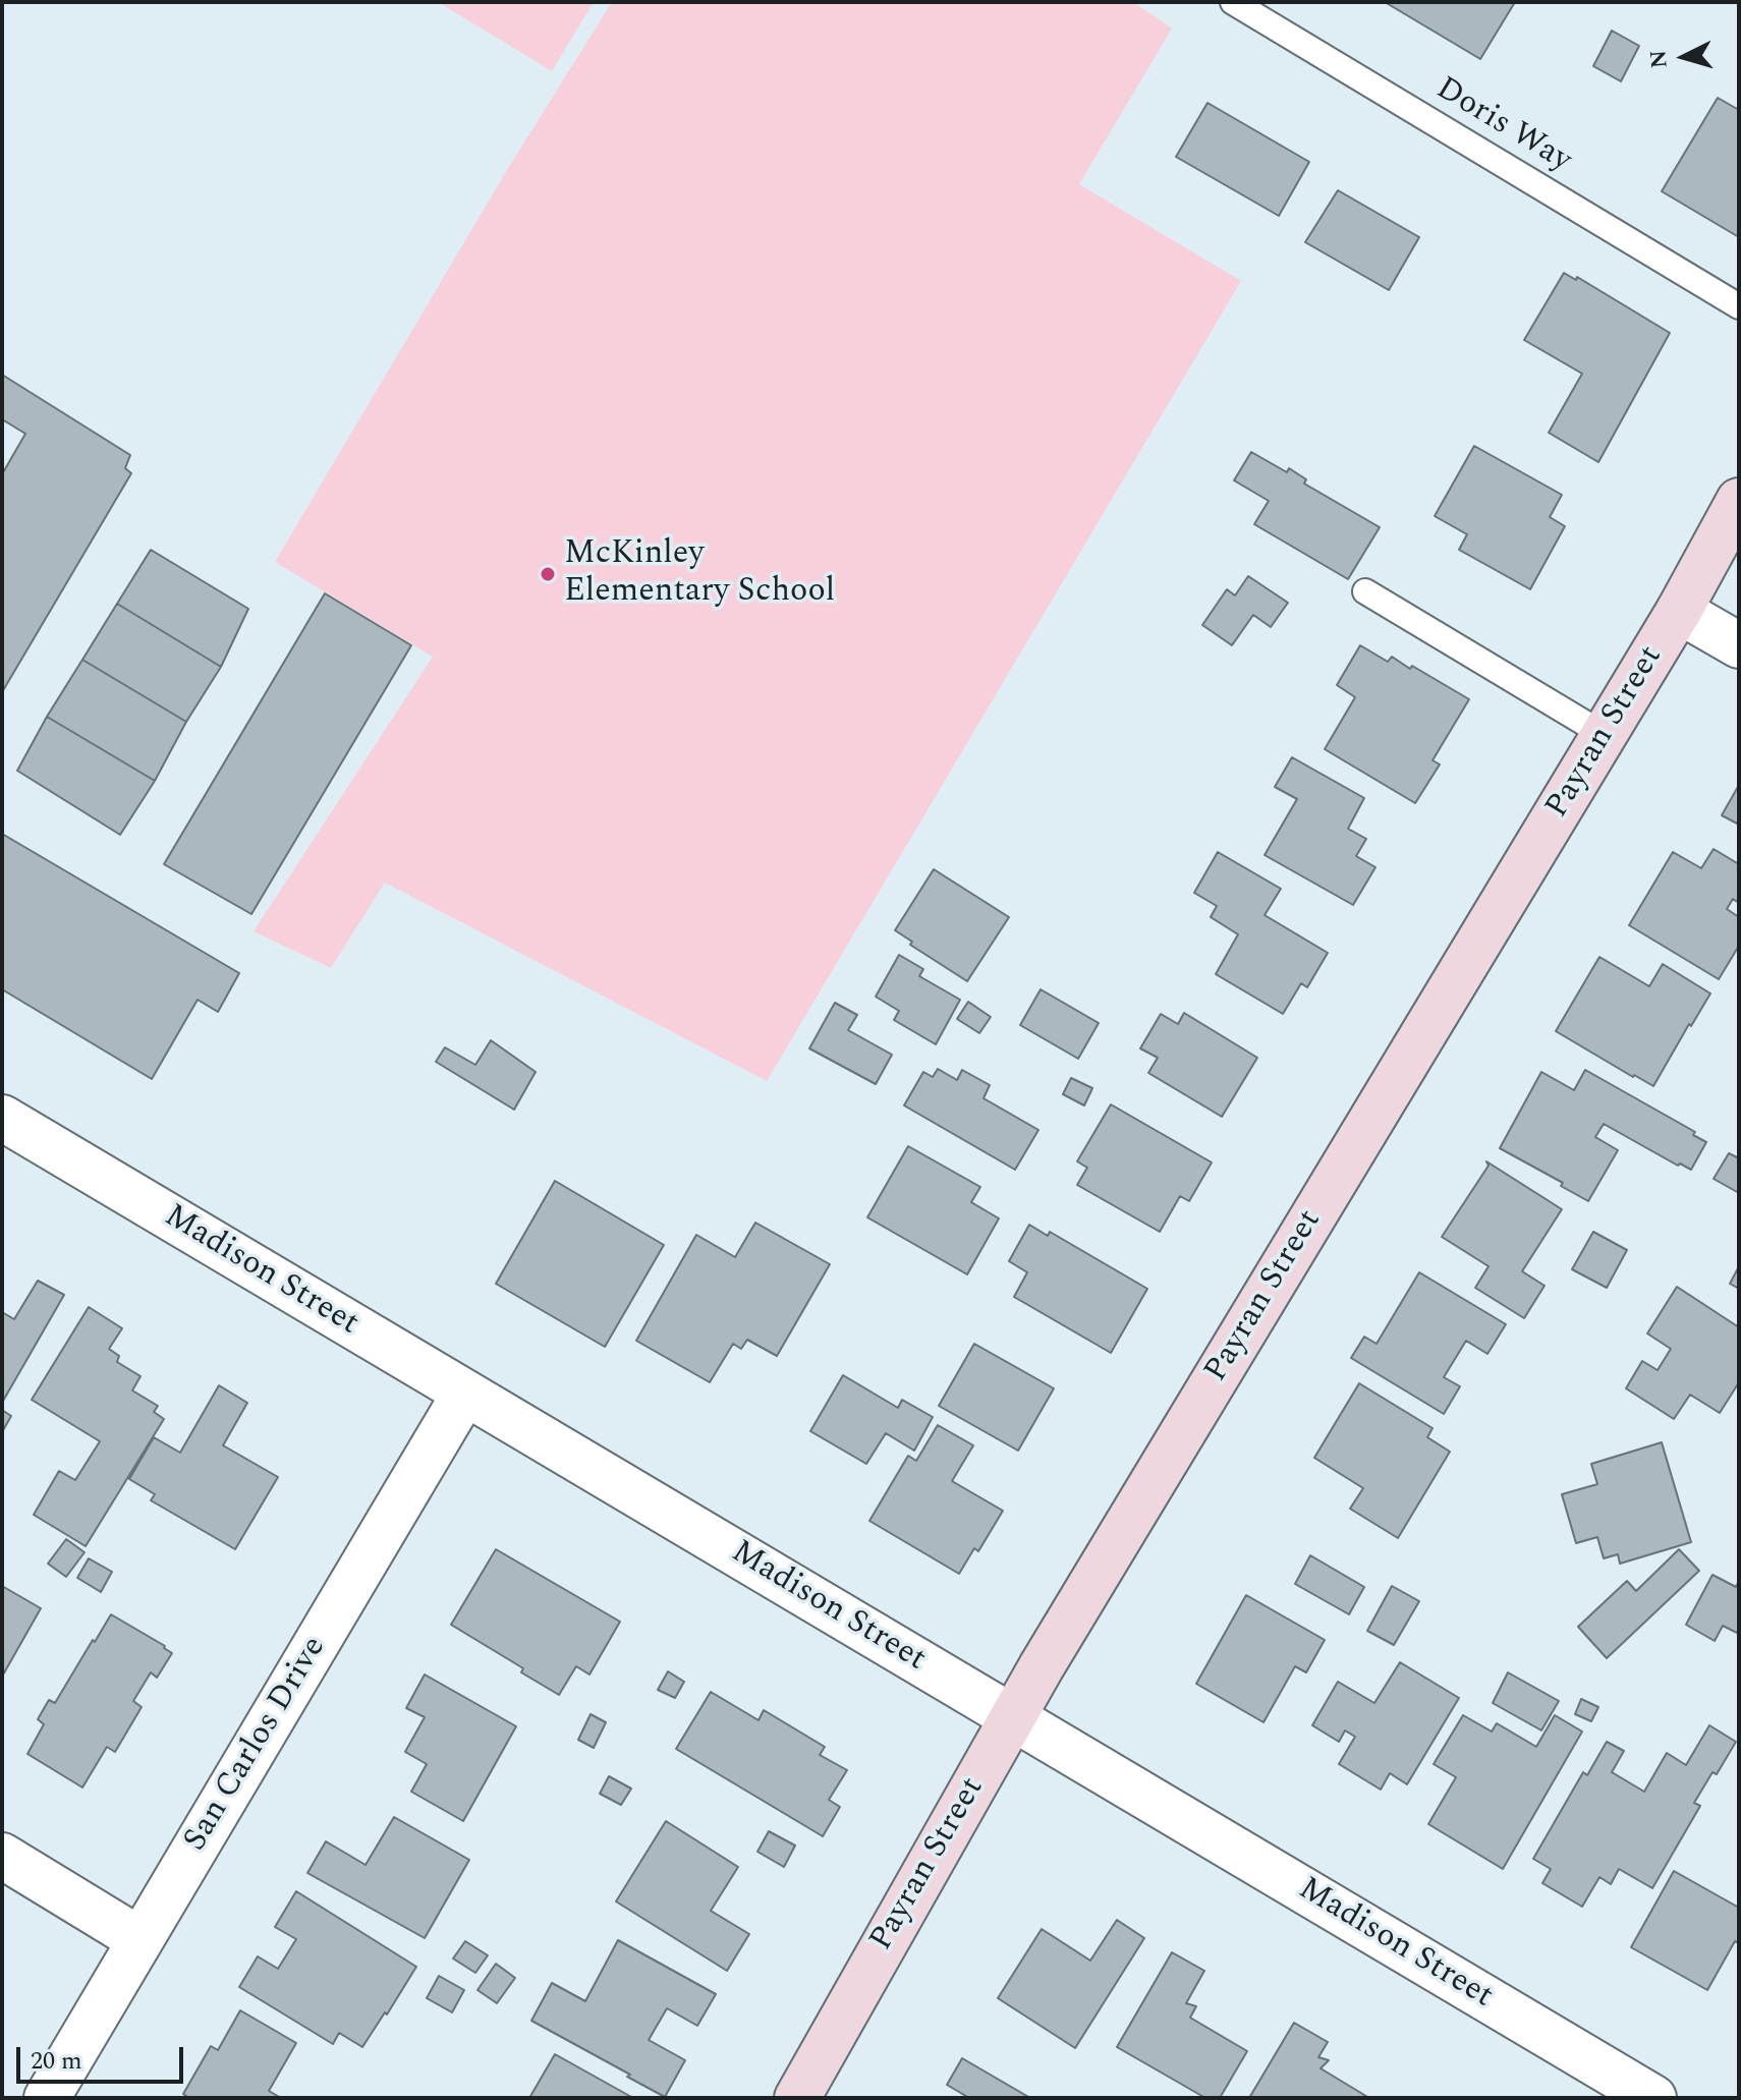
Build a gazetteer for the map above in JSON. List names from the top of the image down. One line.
{"streets":{"main road":["Payran Street"],"street":["Madison Street","San Carlos Drive"],"lane":["Doris Way"]},"crossings":[["Payran Street","Madison Street"],["Madison Street","San Carlos Drive"]],"places":["McKinley Elementary School"],"scale_bar":"20 m","north":"left"}
